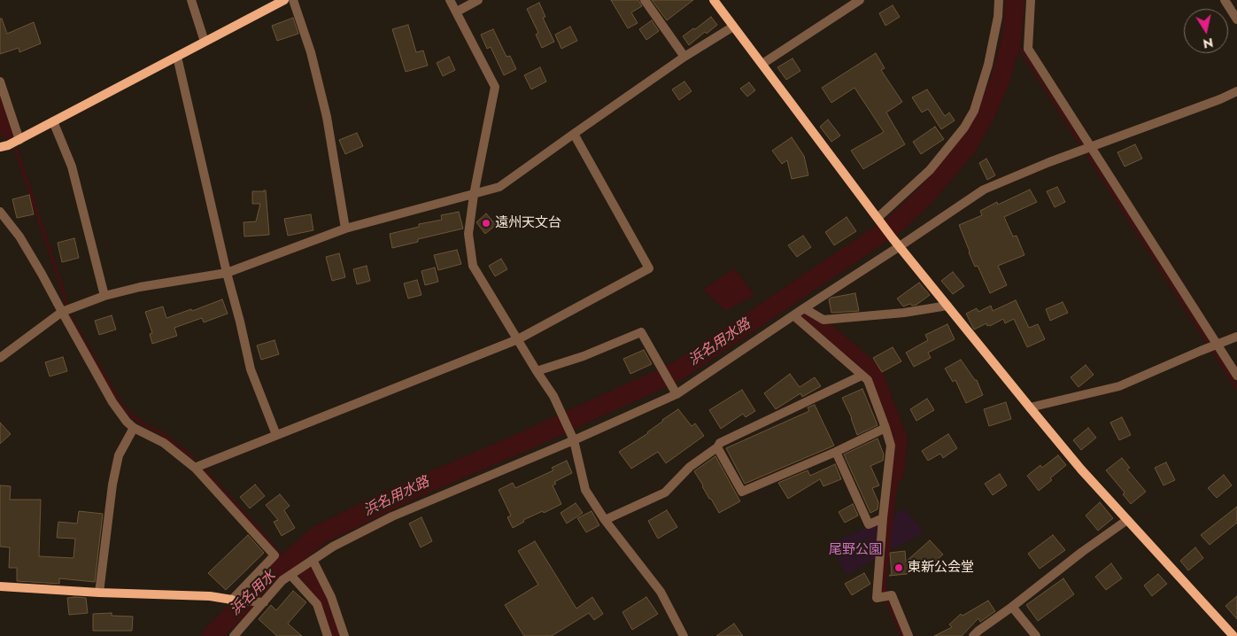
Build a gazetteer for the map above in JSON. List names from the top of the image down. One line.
{"water":["浜名用水路","浜名用水"],"parks":["尾野公園"],"places":["遠州天文台","東新公会堂"],"north":"bottom"}
